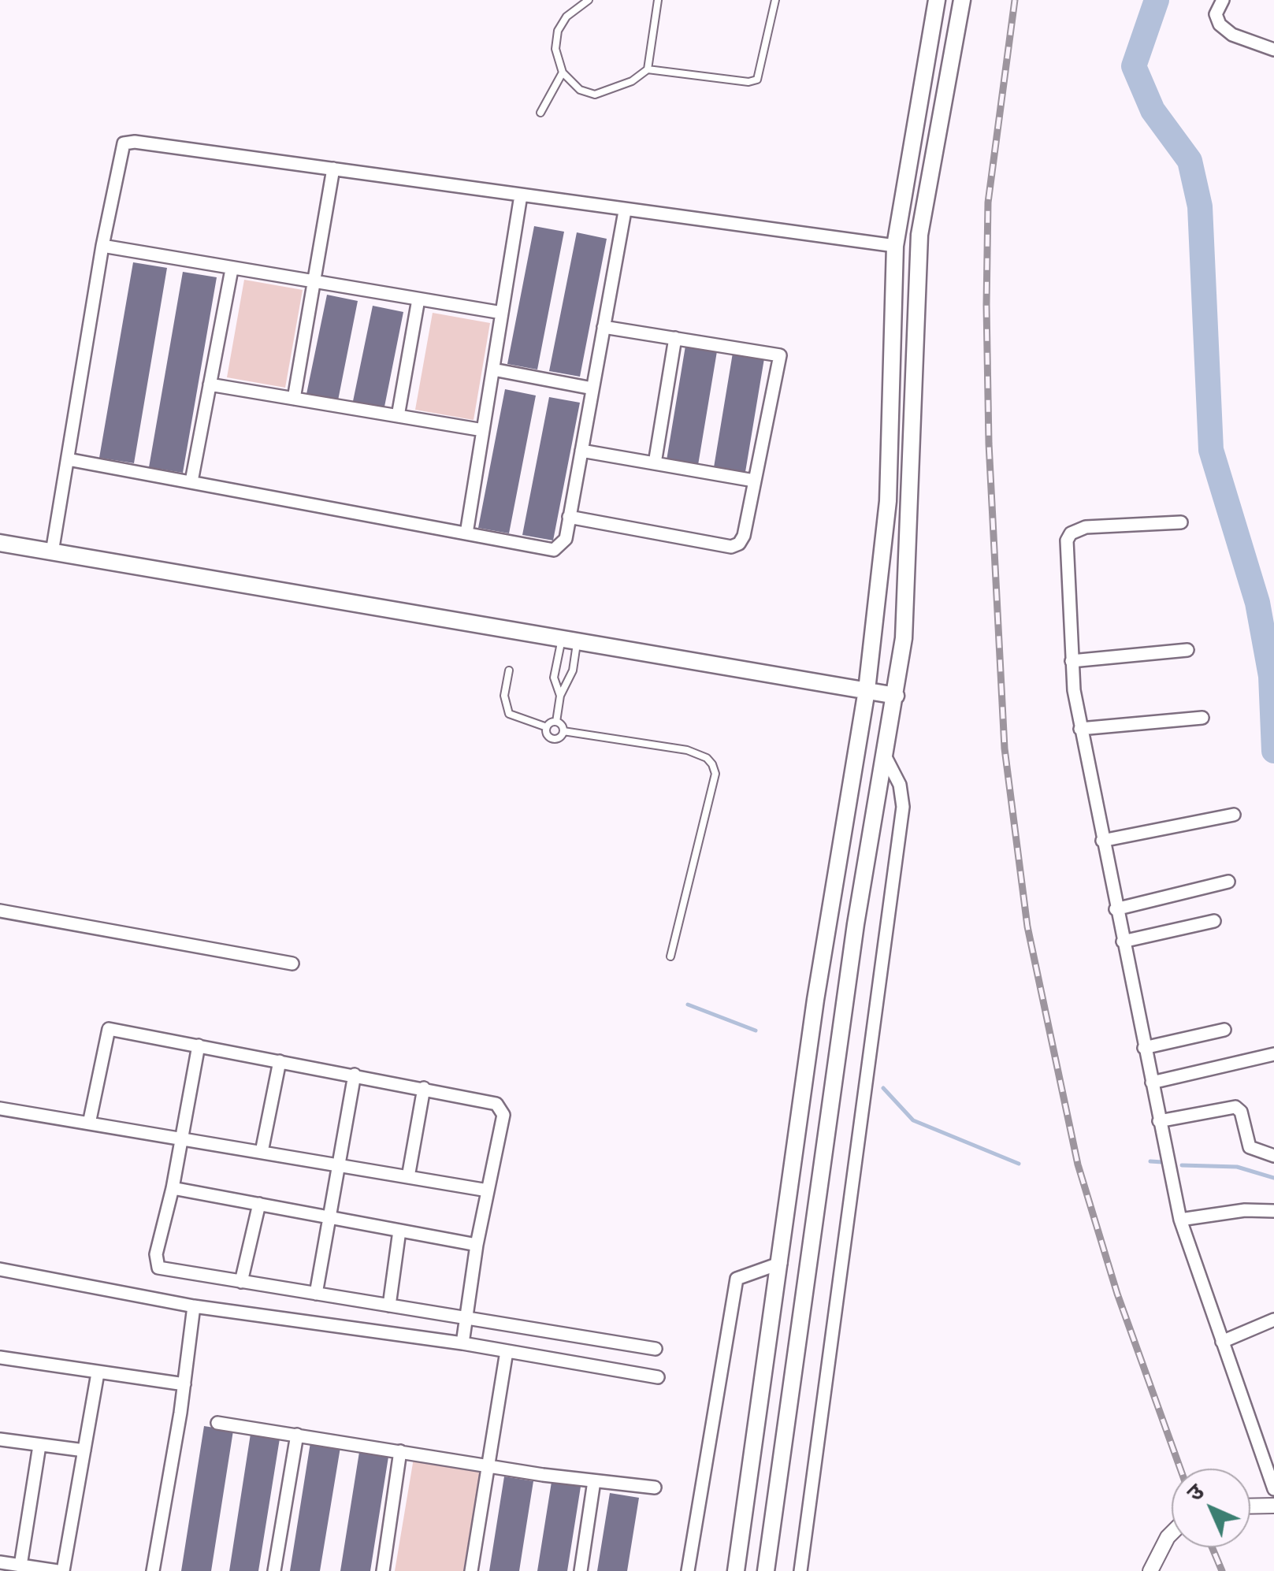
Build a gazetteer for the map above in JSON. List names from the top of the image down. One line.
{"north":"top left"}
